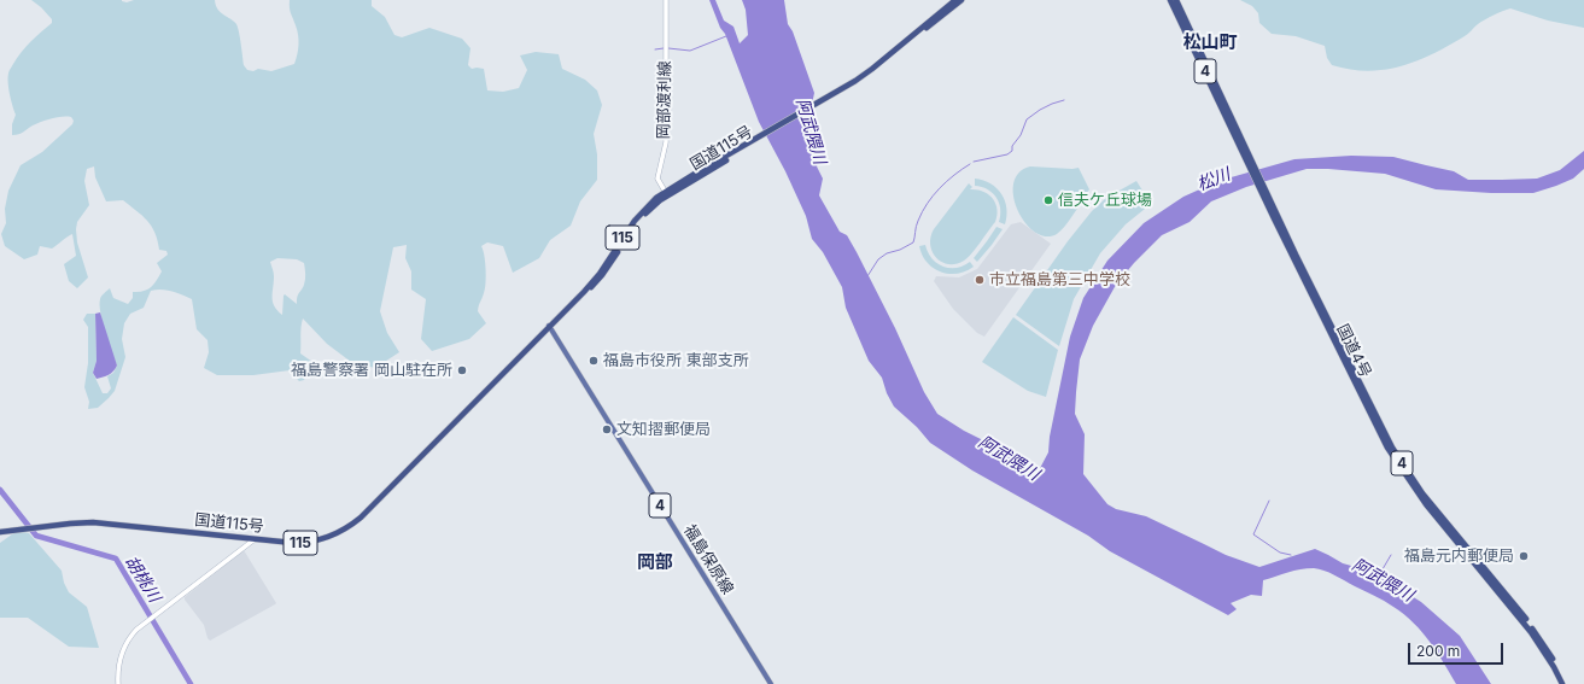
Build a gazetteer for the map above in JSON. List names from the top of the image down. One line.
{"streets":{"highway":["4","国道115号","115","国道4号"],"main road":["岡部渡利線","福島保原線"]},"crossings":[["岡部渡利線","国道115号"],["国道115号","福島保原線"]],"districts":["松山町","岡部"],"water":["阿武隈川","松川","胡桃川"],"places":["信夫ケ丘球場","市立福島第三中学校","福島市役所 東部支所","福島警察署 岡山駐在所","文知摺郵便局","福島元内郵便局"],"scale_bar":"200 m"}
